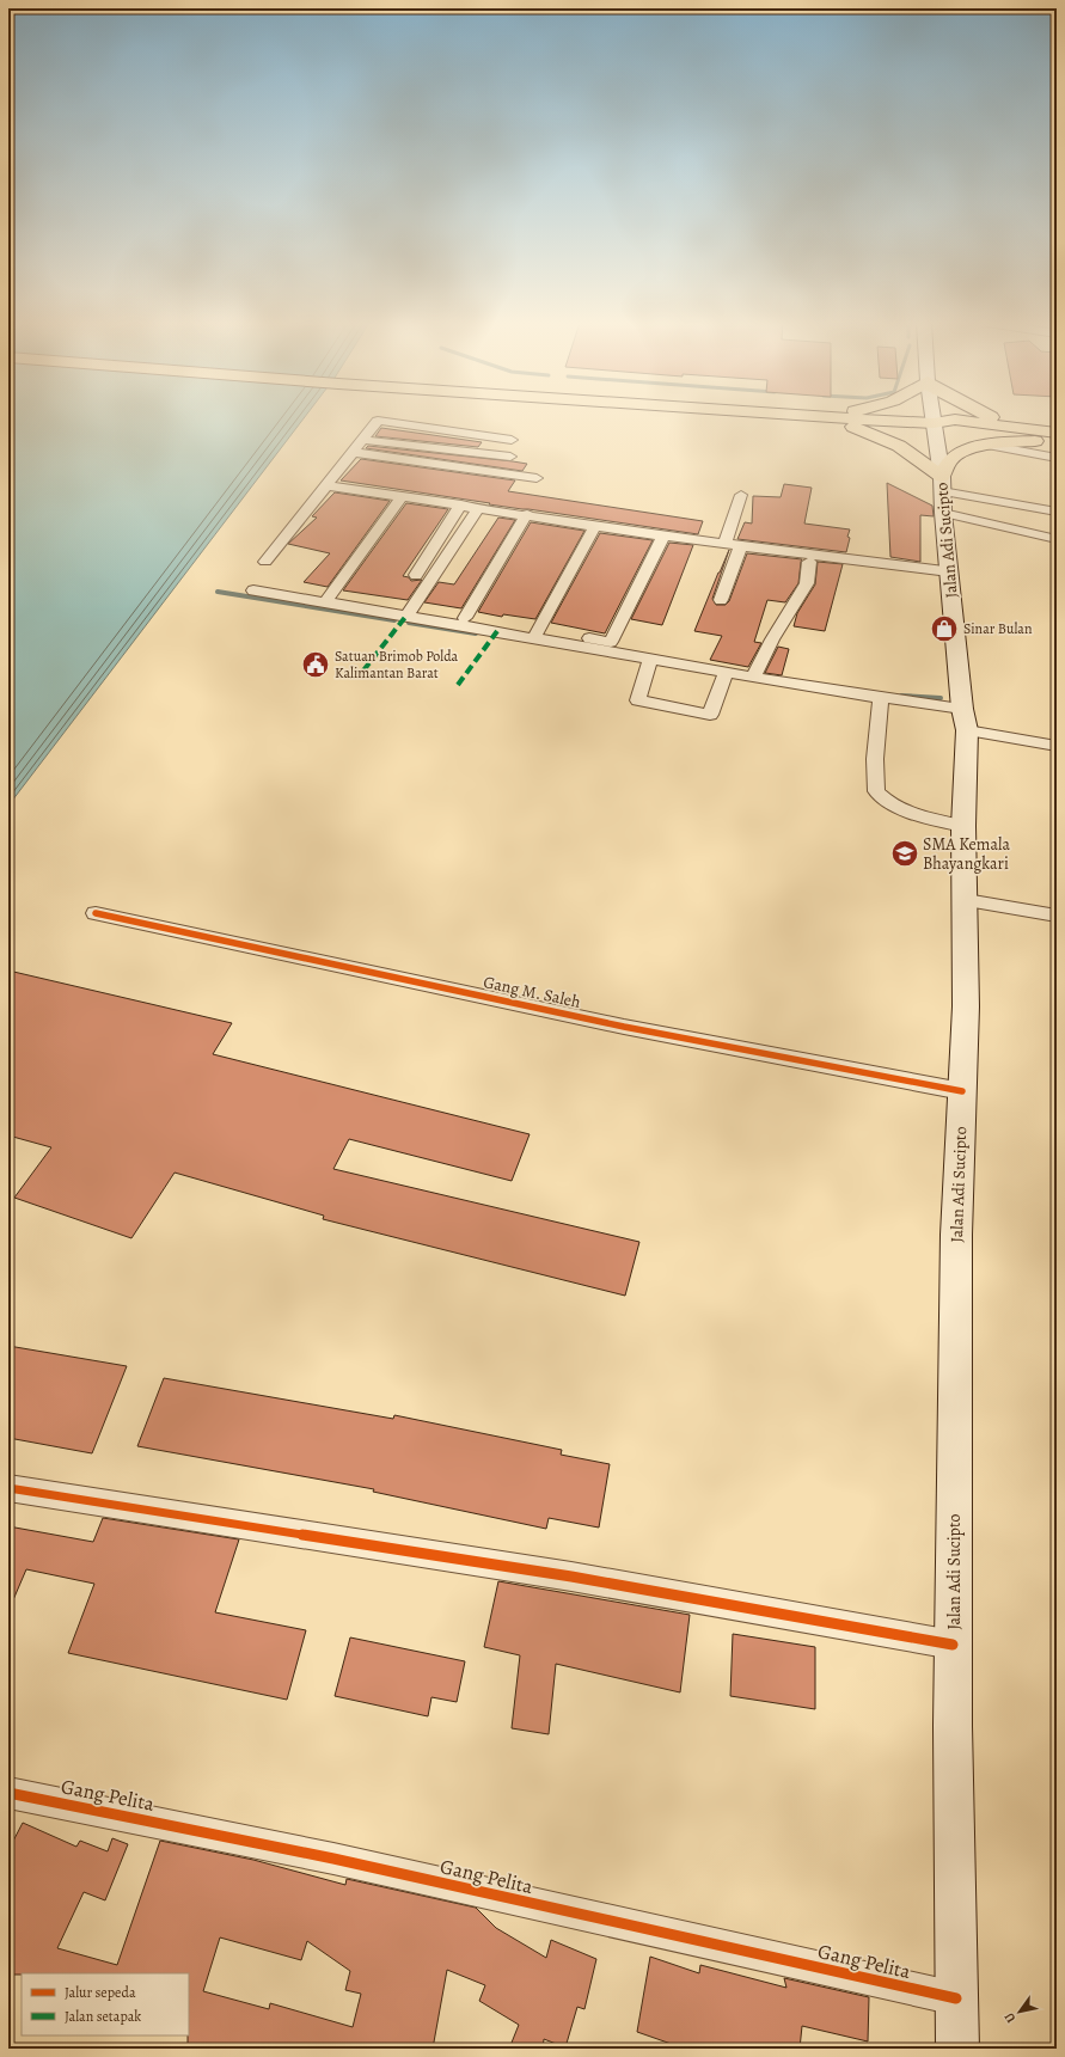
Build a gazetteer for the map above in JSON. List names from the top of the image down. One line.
{"streets":{"main road":["Jalan Adi Sucipto"],"street":["Gang M. Saleh","Gang Pelita"]},"crossings":[["Jalan Adi Sucipto","Gang M. Saleh"],["Jalan Adi Sucipto","Gang Pelita"]],"places":{"shop":["Sinar Bulan"],"public building":["Satuan Brimob Polda Kalimantan Barat"],"school or university":["SMA Kemala Bhayangkari"]},"legend":["Jalur sepeda","Jalan setapak"],"north":"bottom left"}
